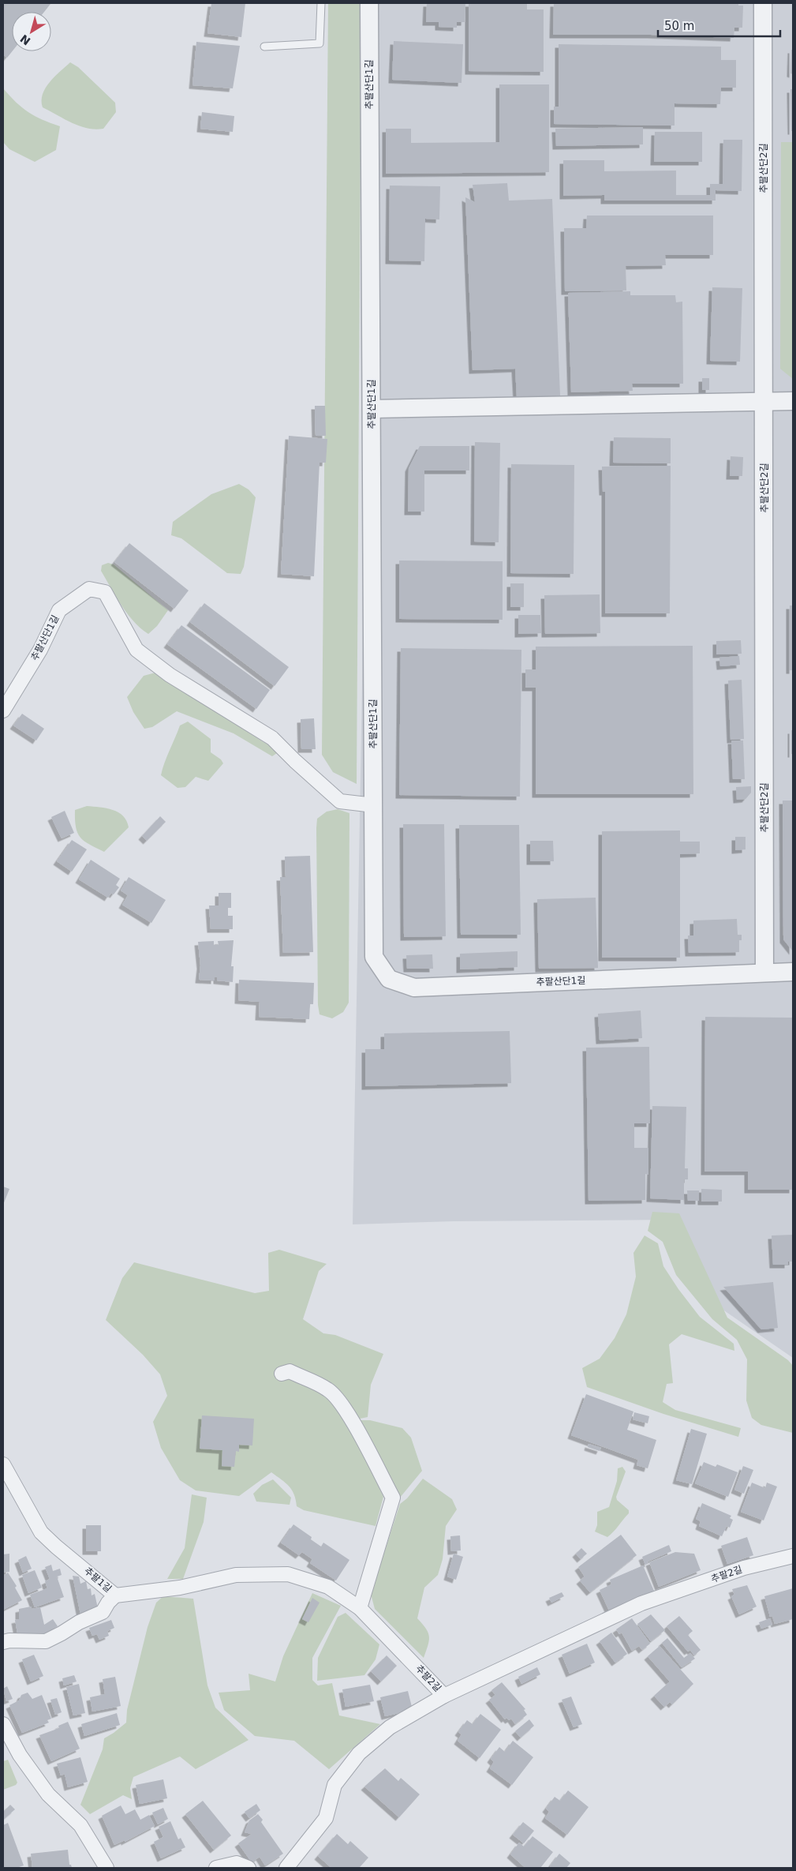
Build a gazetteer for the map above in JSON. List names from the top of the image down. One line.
{"streets":{"street":["추팔산단1길","추팔산단2길","추팔2길","추팔1길"]},"crossings":[["추팔산단1길","추팔산단2길"],["추팔2길","추팔1길"]],"scale_bar":"50 m","north":"bottom left"}
